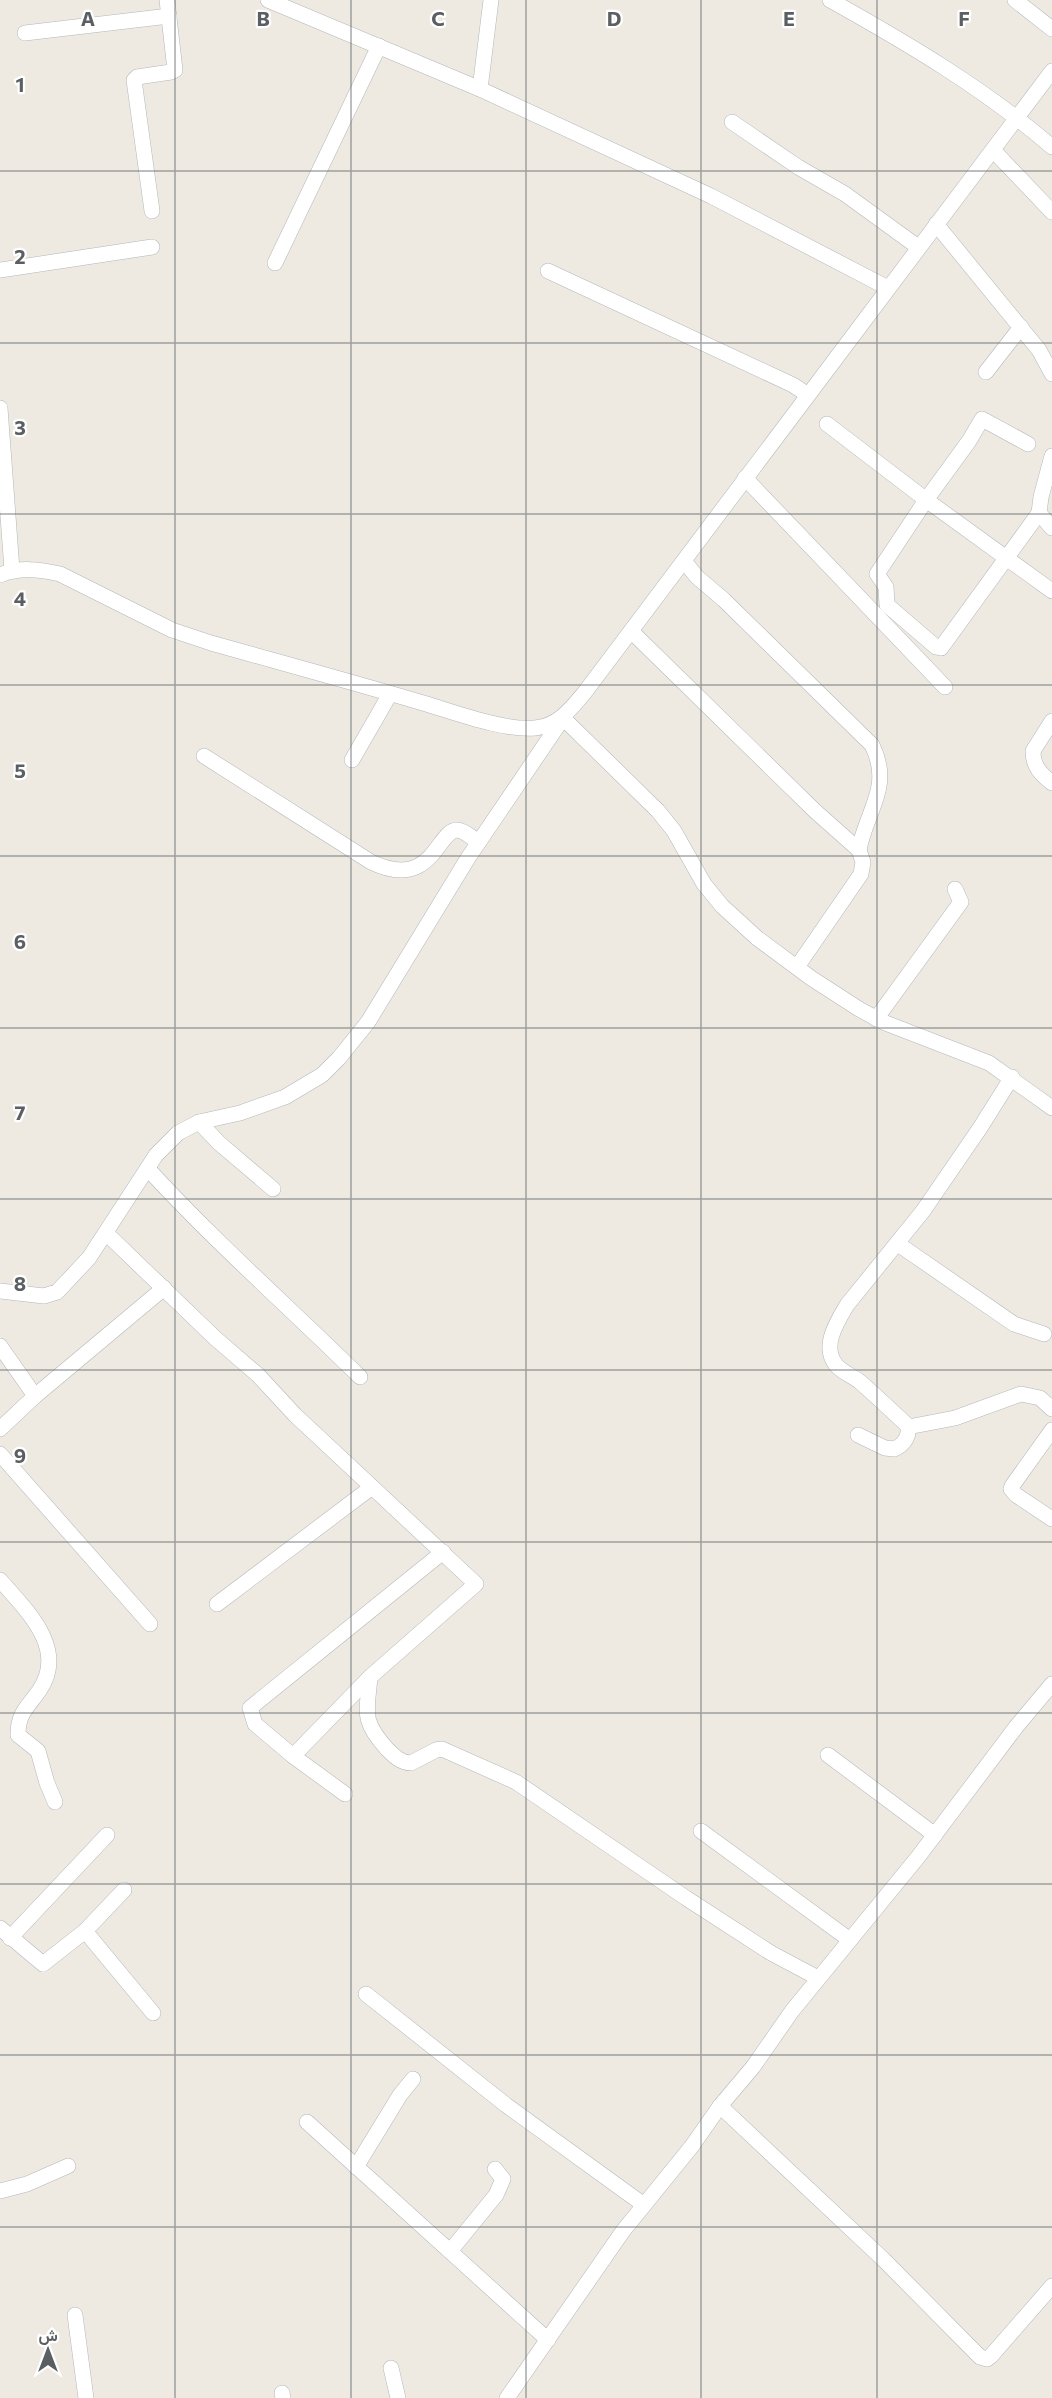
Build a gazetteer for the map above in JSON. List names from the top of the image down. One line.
{"north":"top","grid":{"columns":["A","B","C","D","E","F"],"rows":["1","2","3","4","5","6","7","8","9"]}}
